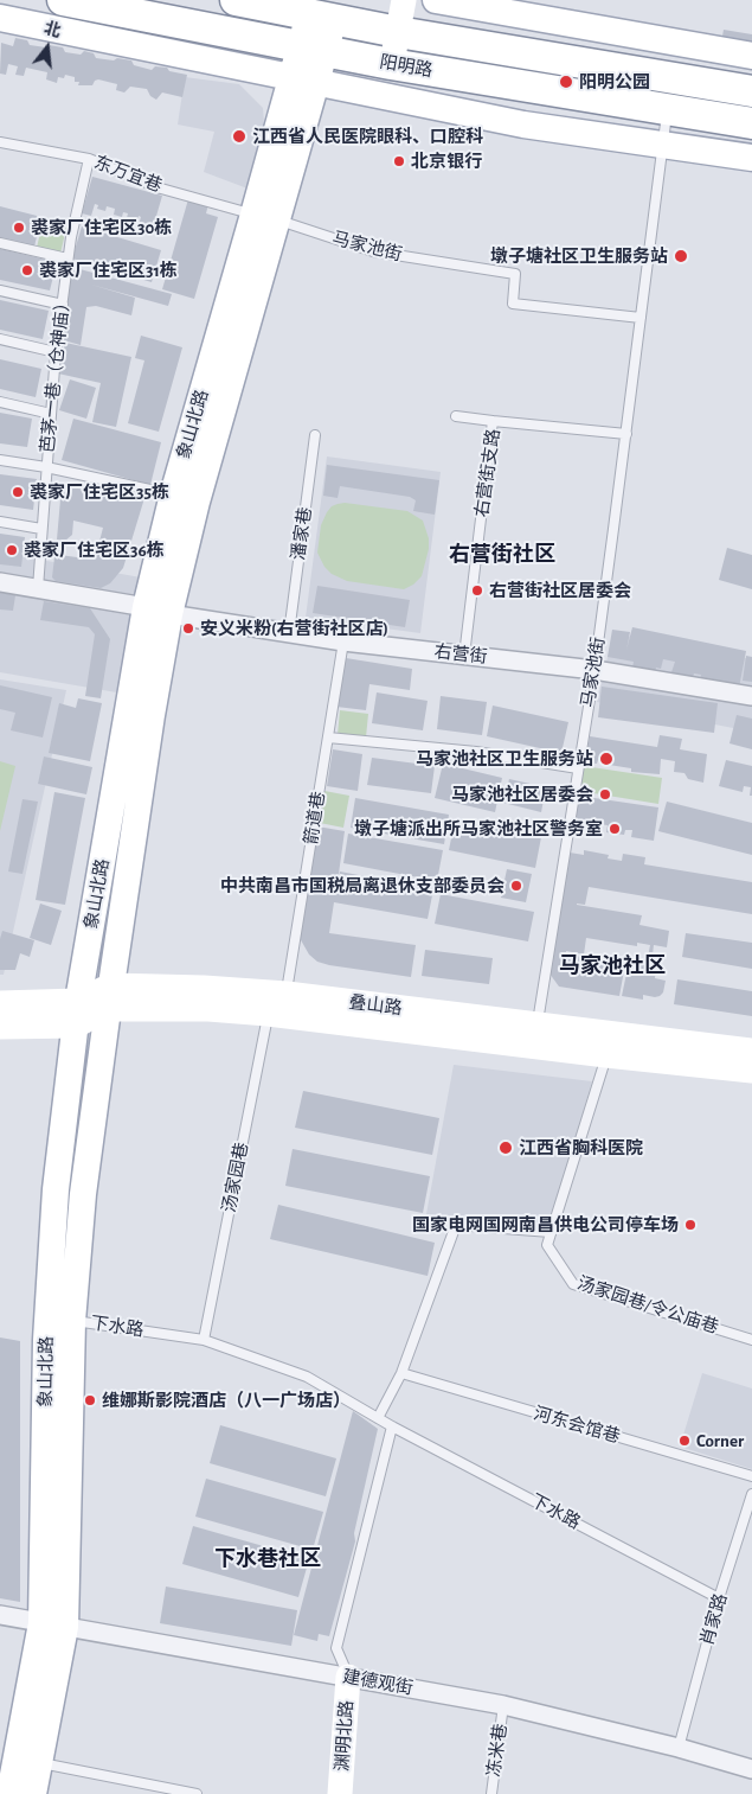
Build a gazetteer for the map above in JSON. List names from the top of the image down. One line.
{"streets":{"highway":["阳明路"],"main road":["象山北路","叠山路","渊明北路"],"street":["右营街","建德观街"],"lane":["东万宜巷","马家池街","芭茅一巷（仓神庙）","右营街支路","潘家巷","箭道巷","汤家园巷","汤家园巷/令公庙巷","下水路","河东会馆巷","肖家路","冻米巷"]},"crossings":[["阳明路","马家池街"],["阳明路","象山北路"],["东万宜巷","马家池街"],["东万宜巷","芭茅一巷（仓神庙）"],["东万宜巷","象山北路"],["马家池街","象山北路"],["马家池街","右营街支路"],["马家池街","右营街"],["马家池街","叠山路"],["芭茅一巷（仓神庙）","右营街"],["象山北路","右营街"],["象山北路","叠山路"],["象山北路","下水路"],["象山北路","建德观街"],["右营街支路","右营街"],["潘家巷","右营街"],["右营街","箭道巷"],["箭道巷","叠山路"],["叠山路","汤家园巷"],["叠山路","汤家园巷/令公庙巷"],["汤家园巷","下水路"],["下水路","肖家路"],["肖家路","建德观街"],["建德观街","渊明北路"],["建德观街","冻米巷"]],"districts":["右营街社区","马家池社区","下水巷社区"],"places":["阳明公园","江西省人民医院眼科、口腔科","北京银行","裘家厂住宅区30栋","墩子塘社区卫生服务站","裘家厂住宅区31栋","裘家厂住宅区35栋","裘家厂住宅区36栋","右营街社区居委会","安义米粉(右营街社区店)","马家池社区卫生服务站","马家池社区居委会","墩子塘派出所马家池社区警务室","中共南昌市国税局离退休支部委员会","江西省胸科医院","国家电网国网南昌供电公司停车场","维娜斯影院酒店（八一广场店）","Corner"],"north":"top"}
